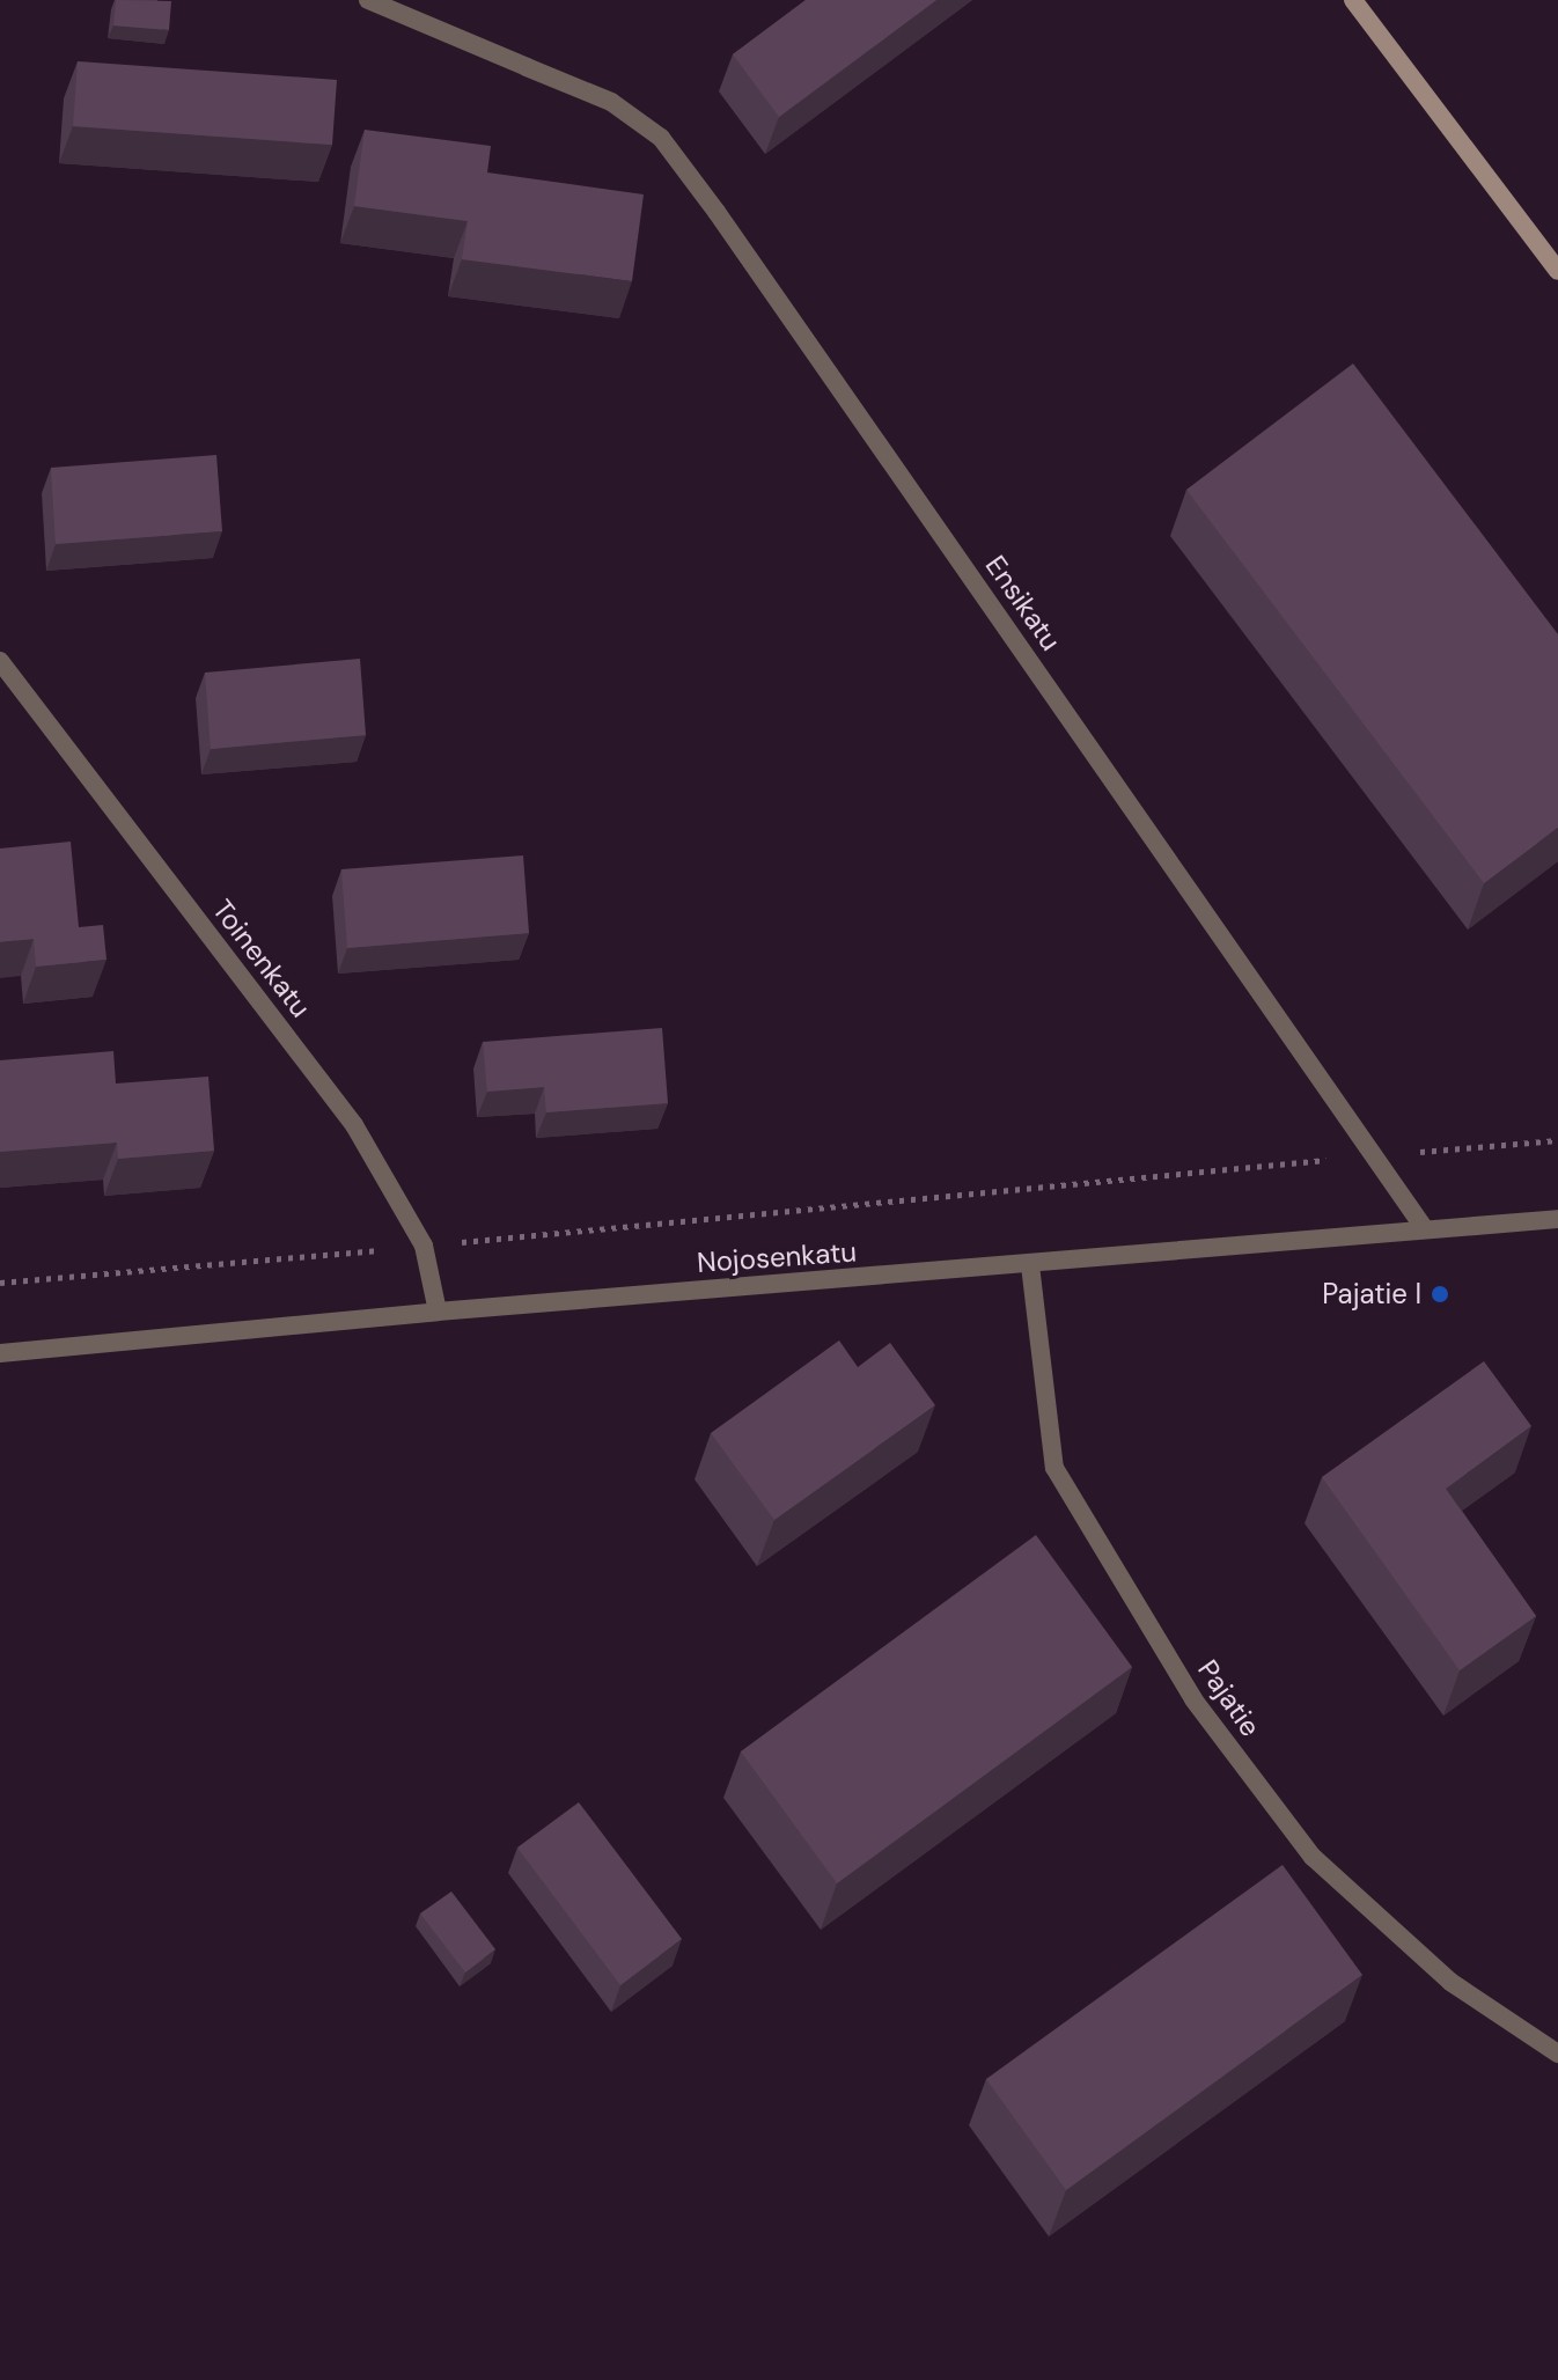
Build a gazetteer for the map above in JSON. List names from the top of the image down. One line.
{"streets":{"street":["Ensikatu","Toinenkatu","Nojosenkatu","Pajatie"]},"crossings":[["Ensikatu","Nojosenkatu"],["Toinenkatu","Nojosenkatu"],["Nojosenkatu","Pajatie"]],"places":["Pajatie I"]}
